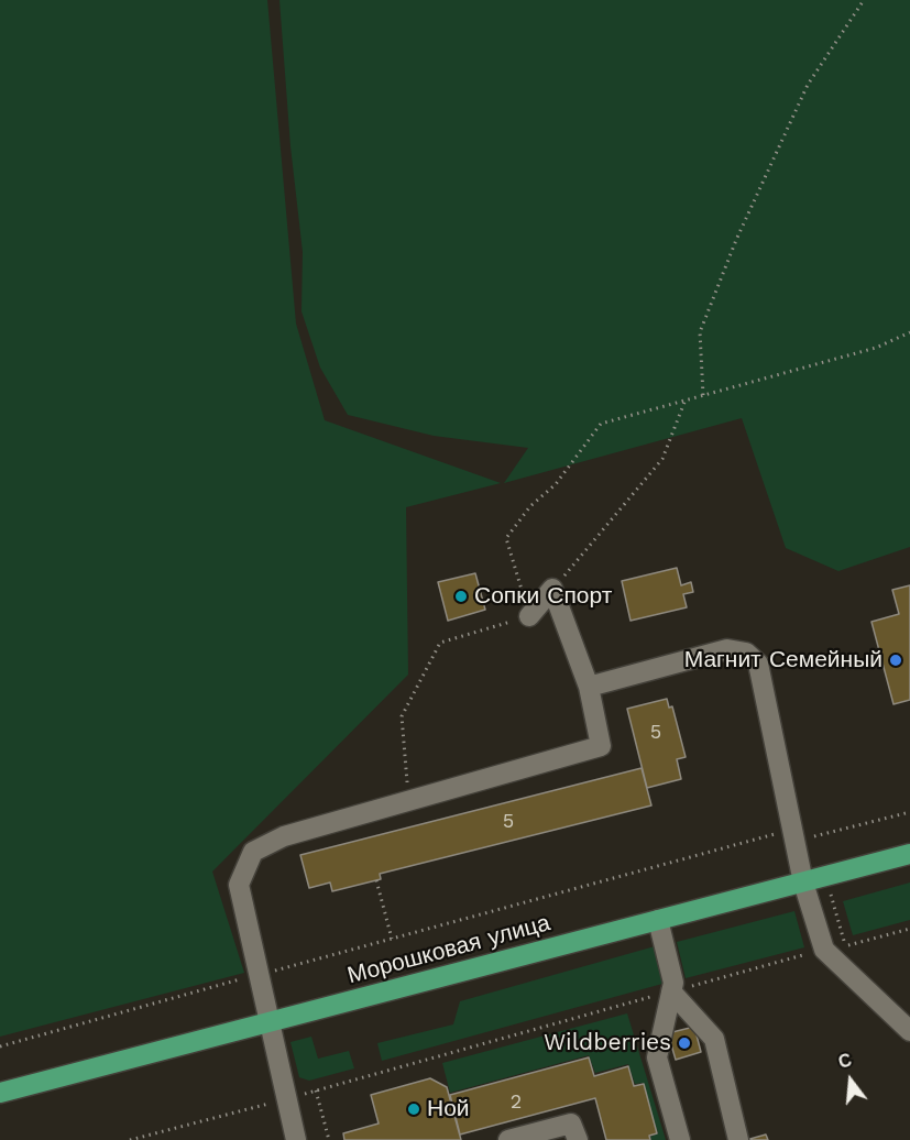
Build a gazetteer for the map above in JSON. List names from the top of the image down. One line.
{"streets":{"main road":["Морошковая улица"]},"places":["Сопки Спорт","Магнит Семейный","Wildberriеs","Ной"],"house_numbers":["5","5","2"],"north":"top"}
